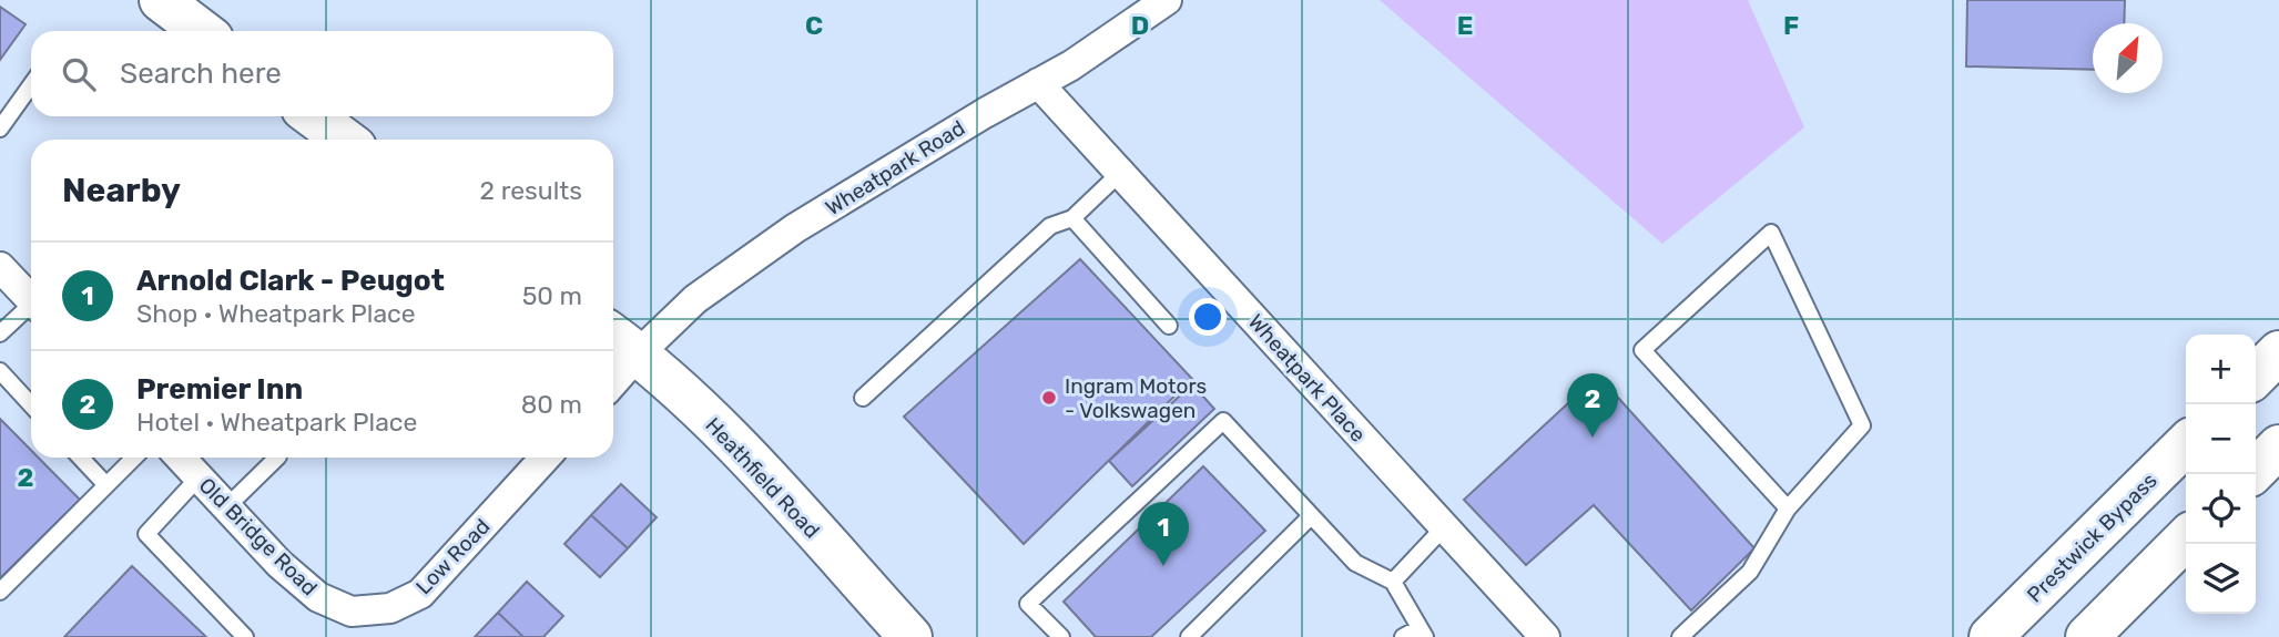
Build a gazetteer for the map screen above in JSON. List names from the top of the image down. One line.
{"streets":{"main road":["Heathfield Road","Prestwick Bypass"],"street":["Wheatpark Road","Wheatpark Place","Old Bridge Road","Low Road"]},"crossings":[["Wheatpark Road","Wheatpark Place"],["Wheatpark Road","Heathfield Road"],["Old Bridge Road","Low Road"]],"places":["Ingram Motors - Volkswagen"],"north":"top right","page":{"search":"Search here","heading":["Nearby","2 results"],"list":[{"mark":"1","name":"Arnold Clark - Peugot","note":"Shop · Wheatpark Place","value":"50 m"},{"mark":"2","name":"Premier Inn","note":"Hotel · Wheatpark Place","value":"80 m"}],"map_buttons":["+","−"],"pins":["2","1"]},"grid":{"columns":["C","D","E","F"],"rows":["2"]}}
